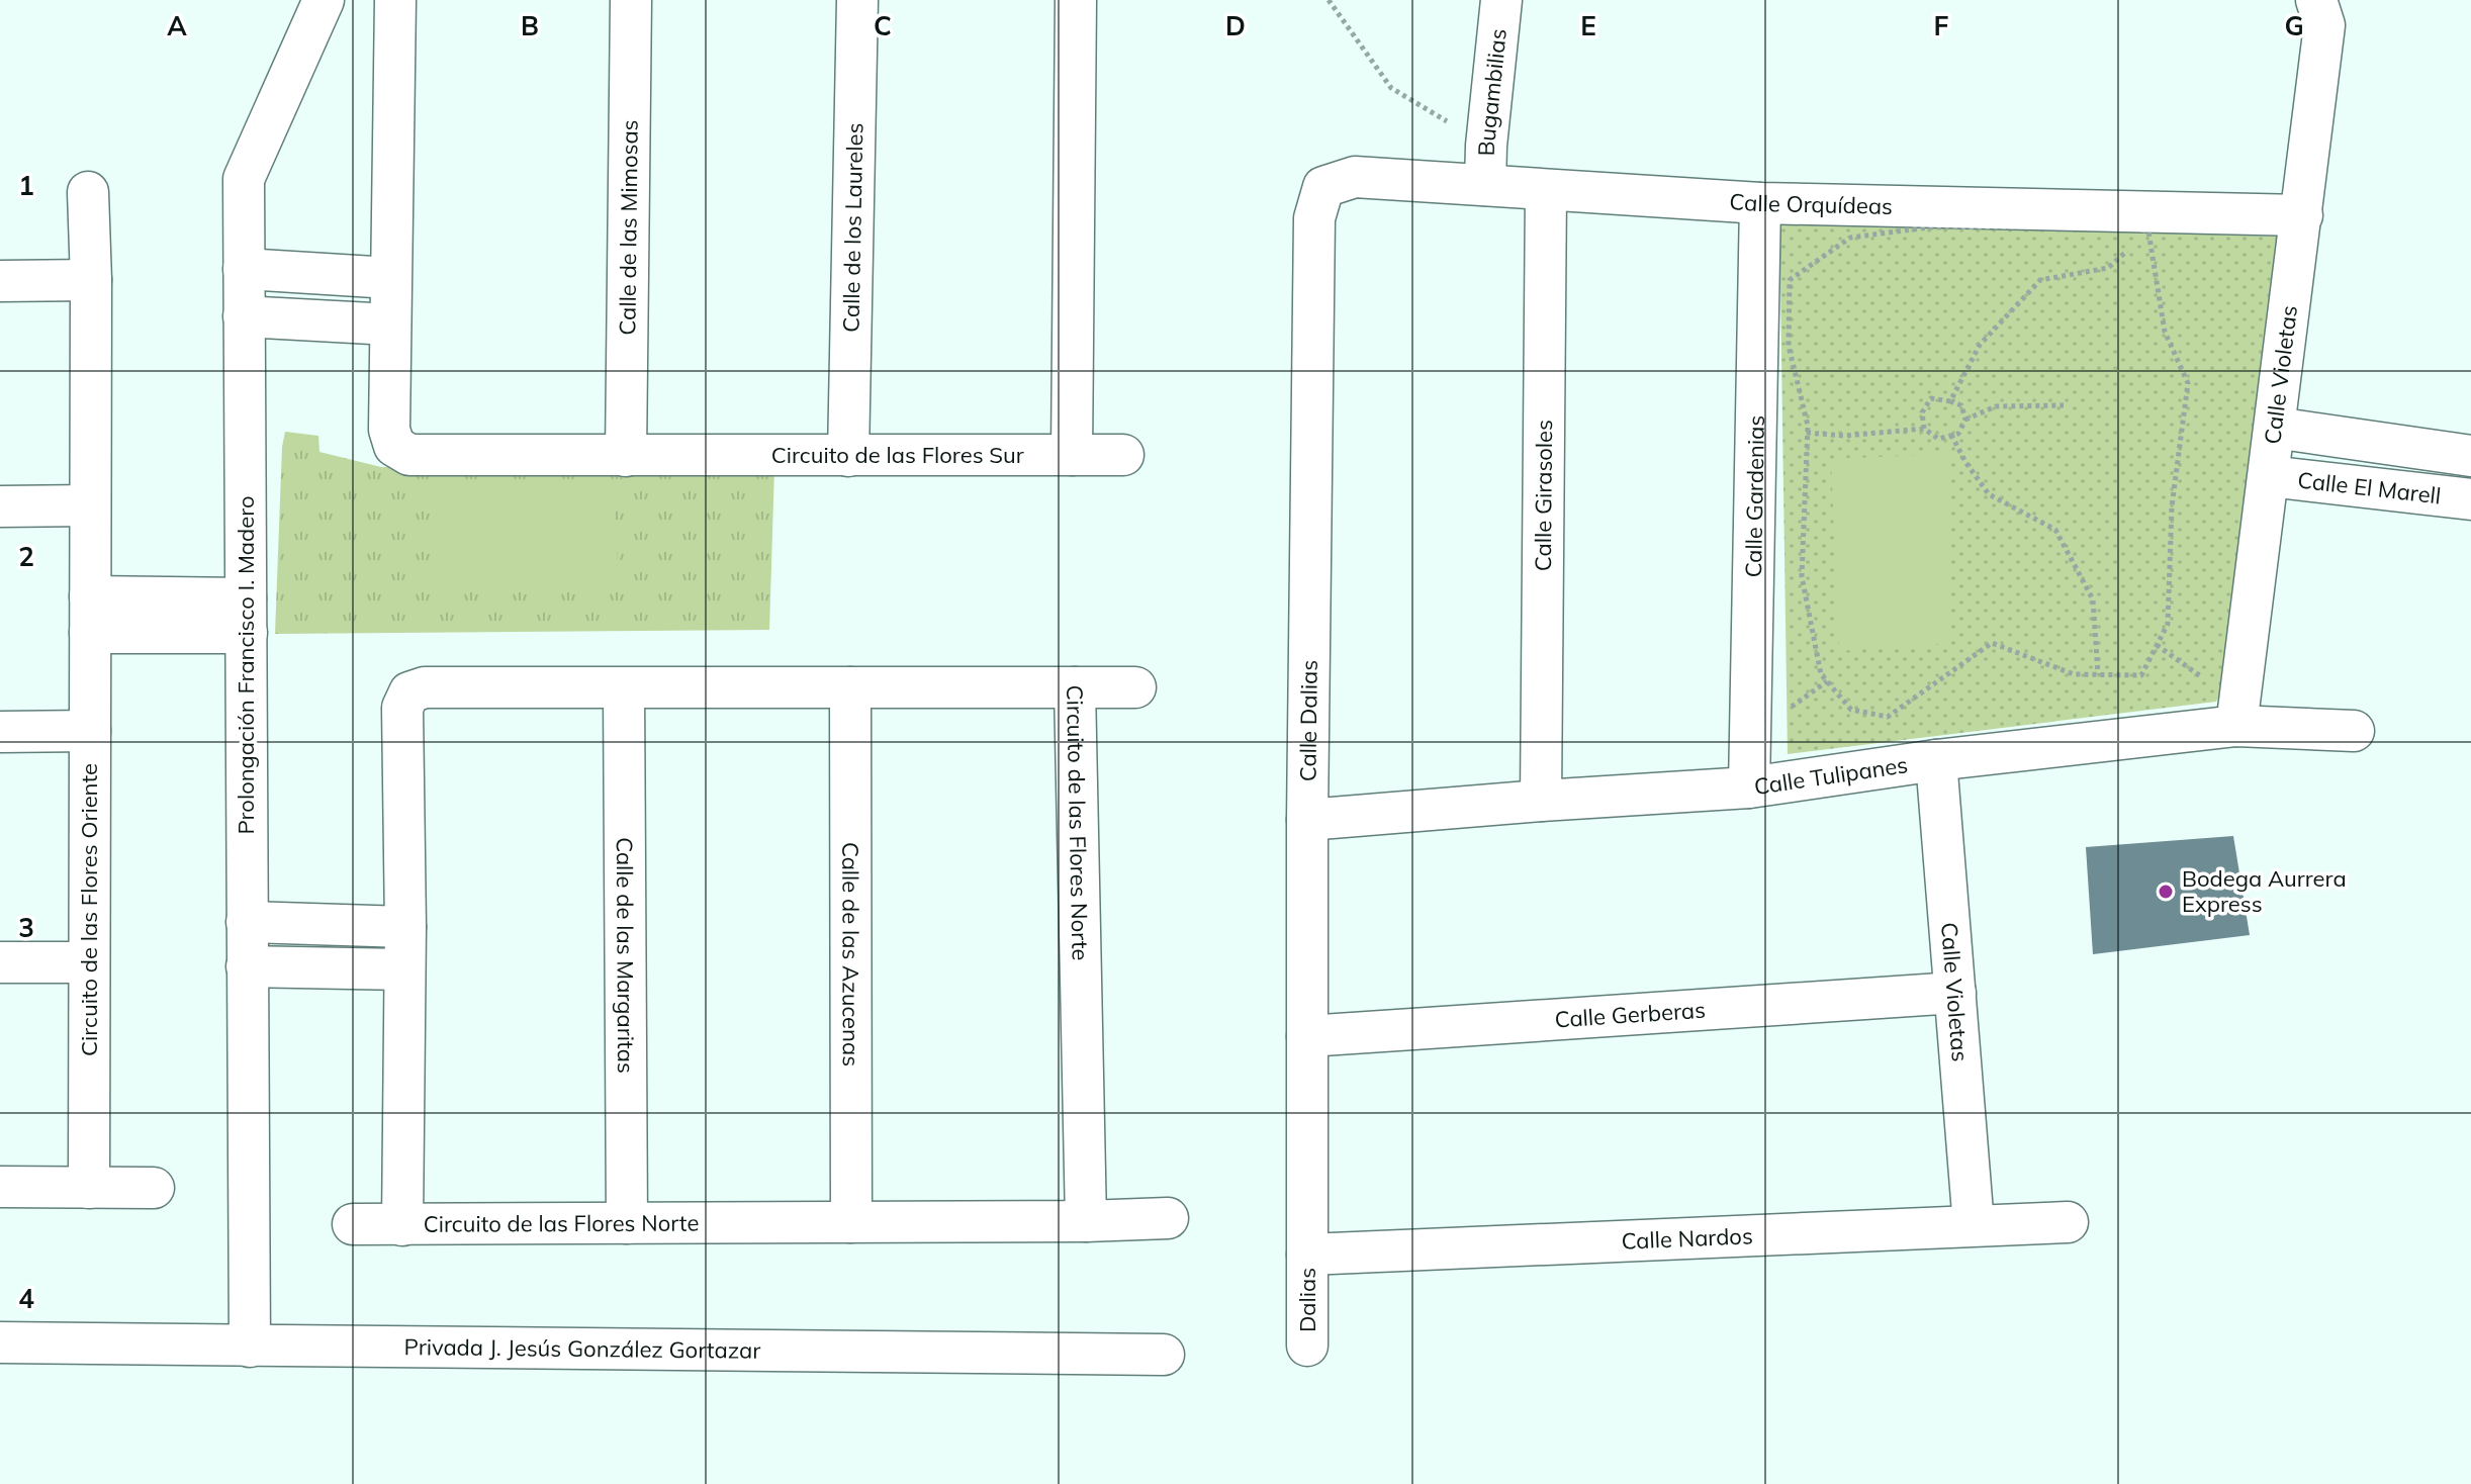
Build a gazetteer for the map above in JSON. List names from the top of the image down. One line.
{"streets":{"street":["Bugambilias","Calle Orquídeas","Calle de las Mimosas","Calle de los Laureles","Calle Violetas","Circuito de las Flores Sur","Calle El Marell","Calle Girasoles","Calle Gardenias","Prolongación Francisco I. Madero","Calle Dalias","Calle Tulipanes","Circuito de las Flores Norte","Circuito de las Flores Oriente","Calle de las Azucenas","Calle de las Margaritas","Calle Gerberas","Calle Nardos","Dalias","Privada J. Jesús González Gortazar"]},"crossings":[["Bugambilias","Calle Orquídeas"],["Calle Orquídeas","Calle Violetas"],["Calle Orquídeas","Calle Girasoles"],["Calle Orquídeas","Calle Gardenias"],["Calle Orquídeas","Calle Dalias"],["Calle de las Mimosas","Circuito de las Flores Sur"],["Calle de los Laureles","Circuito de las Flores Sur"],["Calle Violetas","Calle El Marell"],["Calle Violetas","Calle Tulipanes"],["Calle Violetas","Calle Gerberas"],["Calle Violetas","Calle Nardos"],["Calle Girasoles","Calle Tulipanes"],["Calle Gardenias","Calle Tulipanes"],["Prolongación Francisco I. Madero","Privada J. Jesús González Gortazar"],["Calle Dalias","Calle Tulipanes"],["Calle Dalias","Calle Gerberas"],["Calle Dalias","Calle Nardos"],["Calle Dalias","Dalias"],["Circuito de las Flores Norte","Calle de las Azucenas"],["Circuito de las Flores Norte","Calle de las Margaritas"],["Calle Nardos","Dalias"]],"places":["Bodega Aurrera Express"],"grid":{"columns":["A","B","C","D","E","F","G"],"rows":["1","2","3","4"]}}
